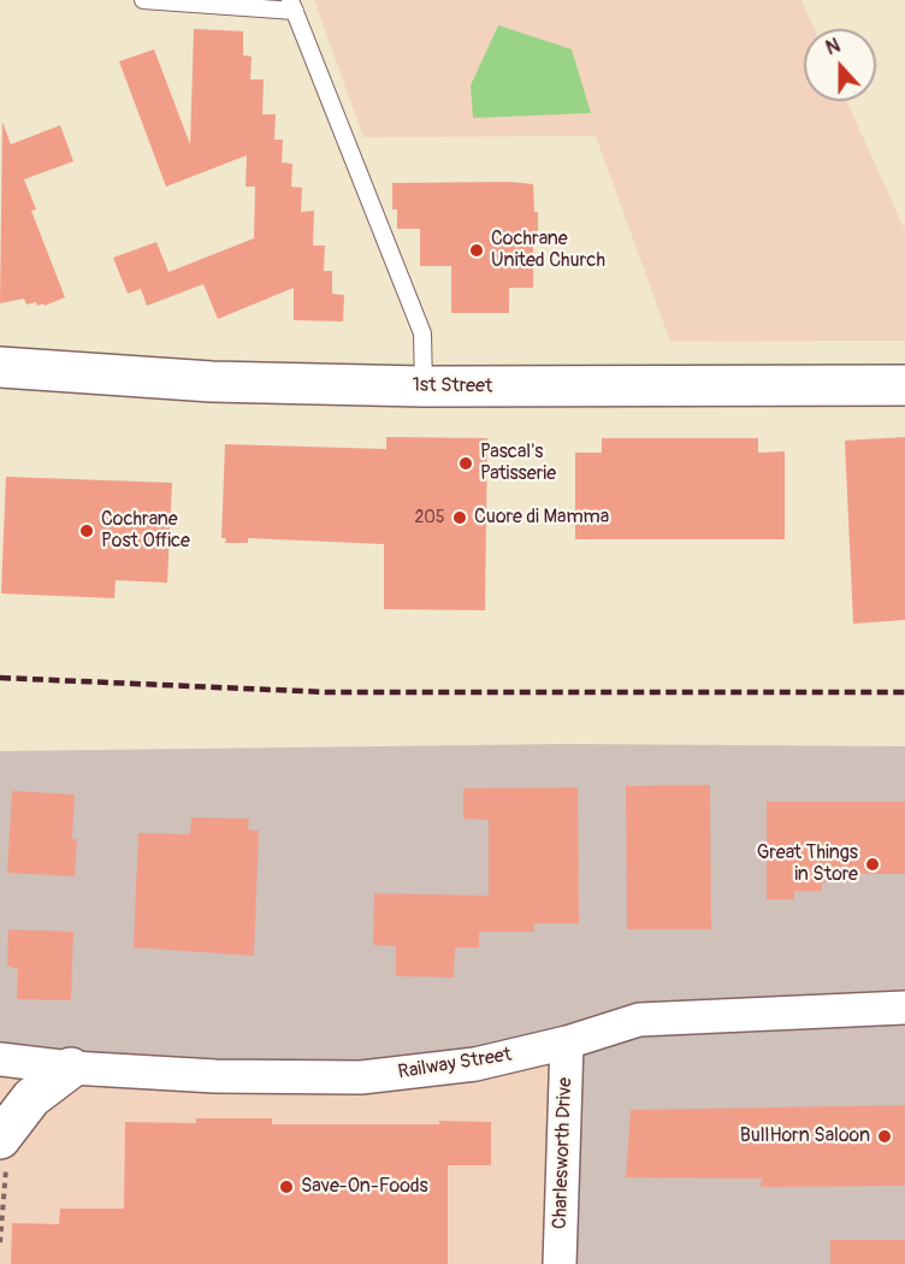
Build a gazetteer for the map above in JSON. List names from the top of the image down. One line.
{"streets":{"street":["1st Street","Railway Street","Charlesworth Drive"]},"crossings":[["Railway Street","Charlesworth Drive"]],"places":["Cochrane United Church","Pascal's Patisserie","Cuore di Mamma","Cochrane Post Office","Great Things in Store","BullHorn Saloon","Save-On-Foods"],"house_numbers":["205"],"north":"top"}
